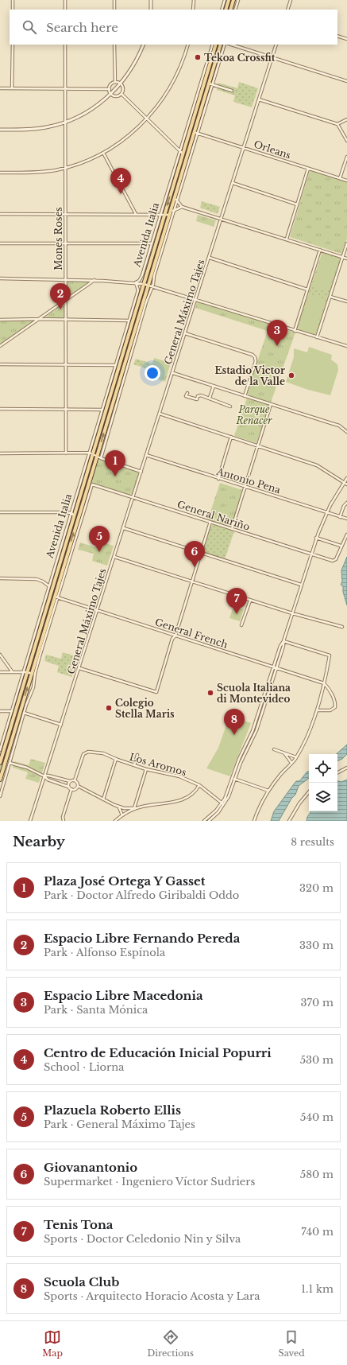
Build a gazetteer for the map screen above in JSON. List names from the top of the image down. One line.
{"streets":{"main road":["Avenida Italia"],"street":["Orleans","Mones Roses","General Máximo Tajes","Antonio Pena","General Nariño","General French","Los Aromos"]},"crossings":[["Orleans","Avenida Italia"],["Orleans","General Máximo Tajes"],["Avenida Italia","General Nariño"],["Avenida Italia","General French"],["General Máximo Tajes","Antonio Pena"],["General Máximo Tajes","General Nariño"],["General Máximo Tajes","General French"]],"parks":["Parque Renacer"],"places":["Tekoa Crossfit","Estadio Victor de la Valle","Scuola Italiana di Montevideo","Colegio Stella Maris"],"page":{"search":"Search here","pins":["4","2","3","1","5","6","7","8"],"heading":["Nearby","8 results"],"list":[{"mark":"1","name":"Plaza José Ortega Y Gasset","note":"Park · Doctor Alfredo Giribaldi Oddo","value":"320 m"},{"mark":"2","name":"Espacio Libre Fernando Pereda","note":"Park · Alfonso Espínola","value":"330 m"},{"mark":"3","name":"Espacio Libre Macedonia","note":"Park · Santa Mónica","value":"370 m"},{"mark":"4","name":"Centro de Educación Inicial Popurri","note":"School · Liorna","value":"530 m"},{"mark":"5","name":"Plazuela Roberto Ellis","note":"Park · General Máximo Tajes","value":"540 m"},{"mark":"6","name":"Giovanantonio","note":"Supermarket · Ingeniero Víctor Sudriers","value":"580 m"},{"mark":"7","name":"Tenis Tona","note":"Sports · Doctor Celedonio Nin y Silva","value":"740 m"},{"mark":"8","name":"Scuola Club","note":"Sports · Arquitecto Horacio Acosta y Lara","value":"1.1 km"}],"nav":["Map","Directions","Saved"]}}
